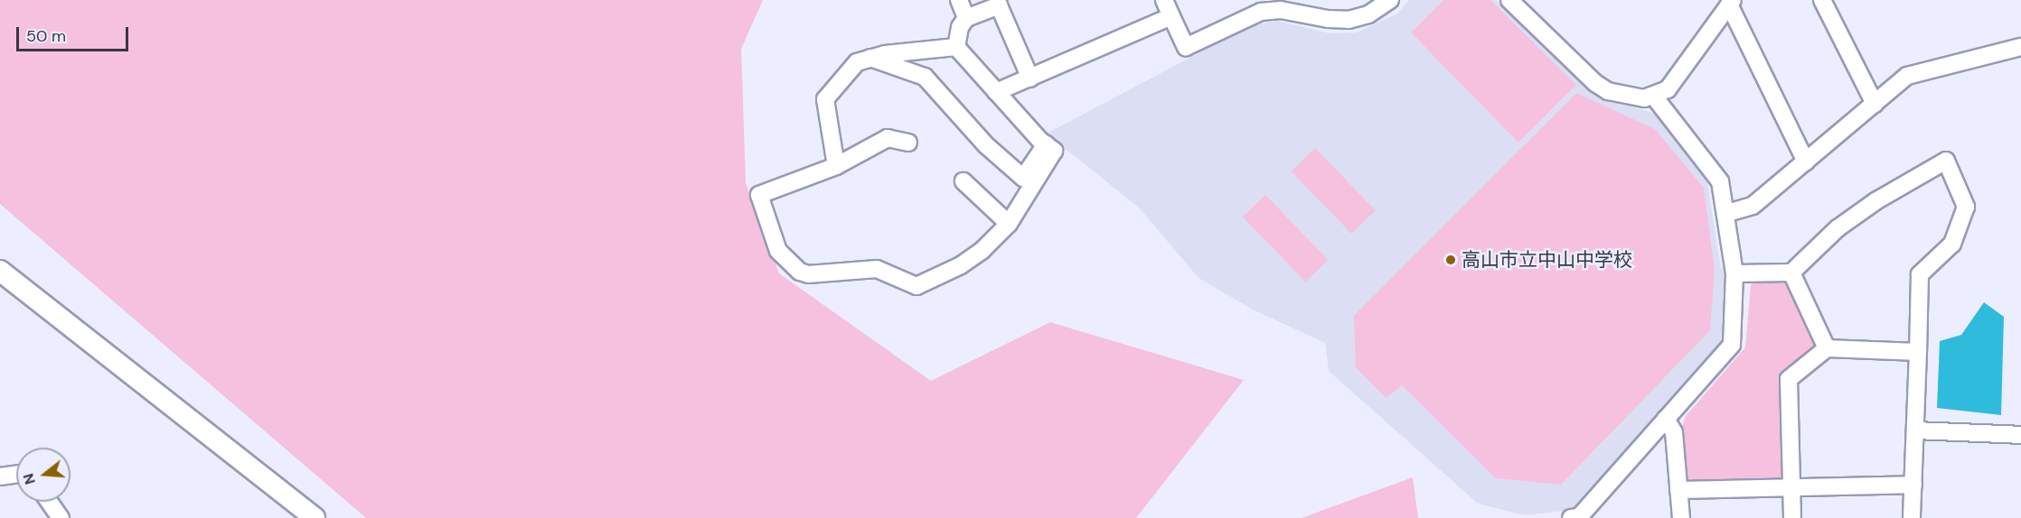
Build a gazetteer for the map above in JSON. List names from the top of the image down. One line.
{"places":["高山市立中山中学校"],"scale_bar":"50 m","north":"left"}
